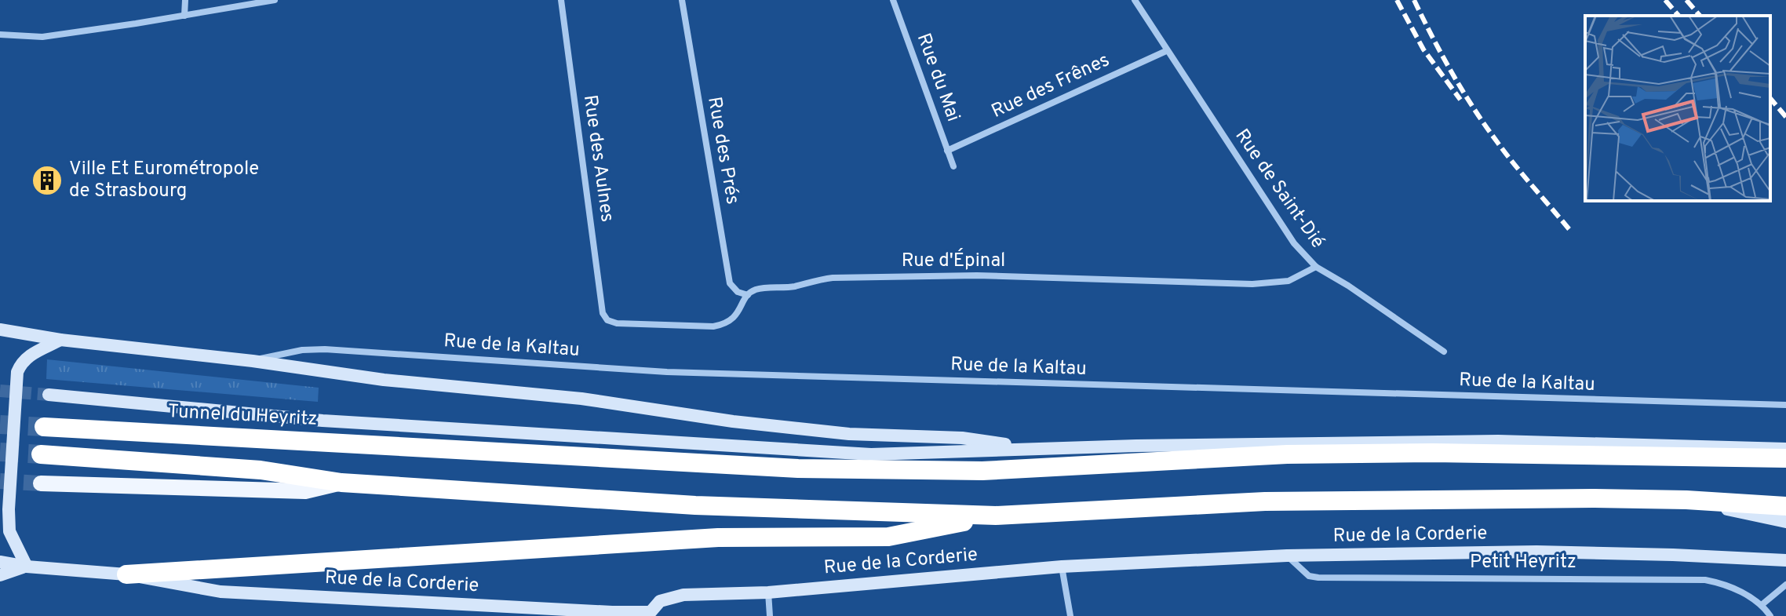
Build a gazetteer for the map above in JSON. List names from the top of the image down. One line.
{"streets":{"highway":["Tunnel du Heyritz"],"main road":["Rue de la Corderie"],"street":["Rue du Mai","Rue des Frênes","Rue des Prés","Rue des Aulnes","Rue de Saint-Dié","Rue d'Épinal","Rue de la Kaltau","Petit Heyritz"]},"crossings":[["Rue du Mai","Rue des Frênes"],["Rue des Frênes","Rue de Saint-Dié"],["Rue des Prés","Rue des Aulnes"],["Rue des Prés","Rue d'Épinal"],["Rue des Aulnes","Rue d'Épinal"],["Rue de Saint-Dié","Rue d'Épinal"],["Rue de la Corderie","Petit Heyritz"]],"places":{"building":["Ville Et Eurométropole de Strasbourg"]}}
